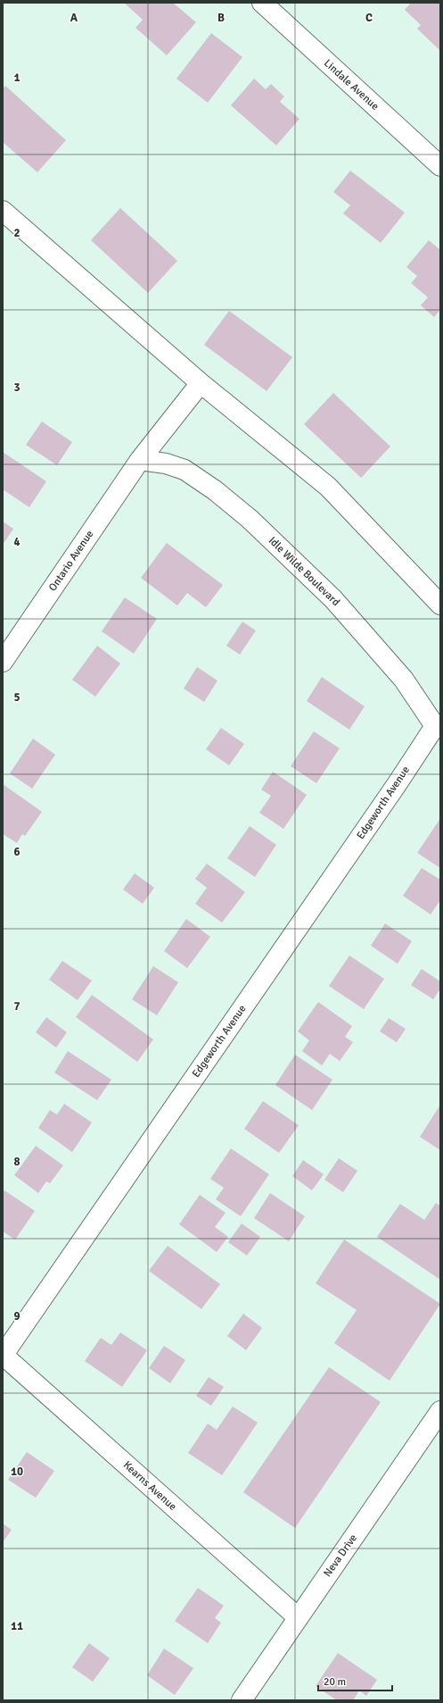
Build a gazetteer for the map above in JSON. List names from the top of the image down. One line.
{"streets":{"street":["Lindale Avenue","Ontario Avenue","Idle Wilde Boulevard","Edgeworth Avenue","Kearns Avenue","Neva Drive"]},"crossings":[["Ontario Avenue","Idle Wilde Boulevard"],["Idle Wilde Boulevard","Edgeworth Avenue"],["Edgeworth Avenue","Kearns Avenue"],["Kearns Avenue","Neva Drive"]],"scale_bar":"20 m","grid":{"columns":["A","B","C"],"rows":["1","2","3","4","5","6","7","8","9","10","11"]}}
